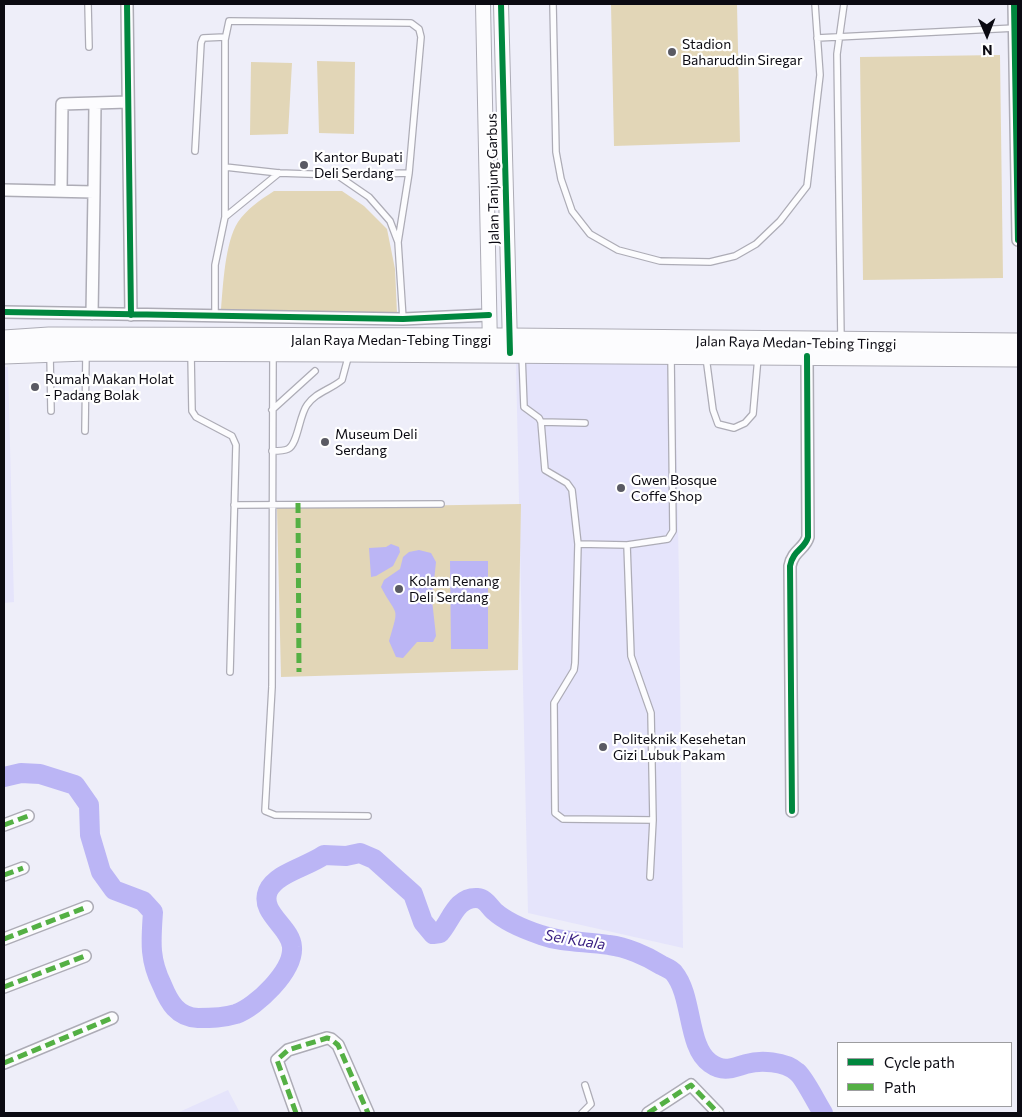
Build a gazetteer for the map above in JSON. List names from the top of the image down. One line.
{"streets":{"highway":["Jalan Raya Medan-Tebing Tinggi"],"street":["Jalan Tanjung Garbus"]},"crossings":[["Jalan Tanjung Garbus","Jalan Raya Medan-Tebing Tinggi"]],"water":["Sei Kuala"],"places":["Stadion Baharuddin Siregar","Kantor Bupati Deli Serdang","Rumah Makan Holat - Padang Bolak","Museum Deli Serdang","Gwen Bosque Coffe Shop","Kolam Renang Deli Serdang","Politeknik Kesehetan Gizi Lubuk Pakam"],"legend":["Cycle path","Path"],"north":"bottom"}
